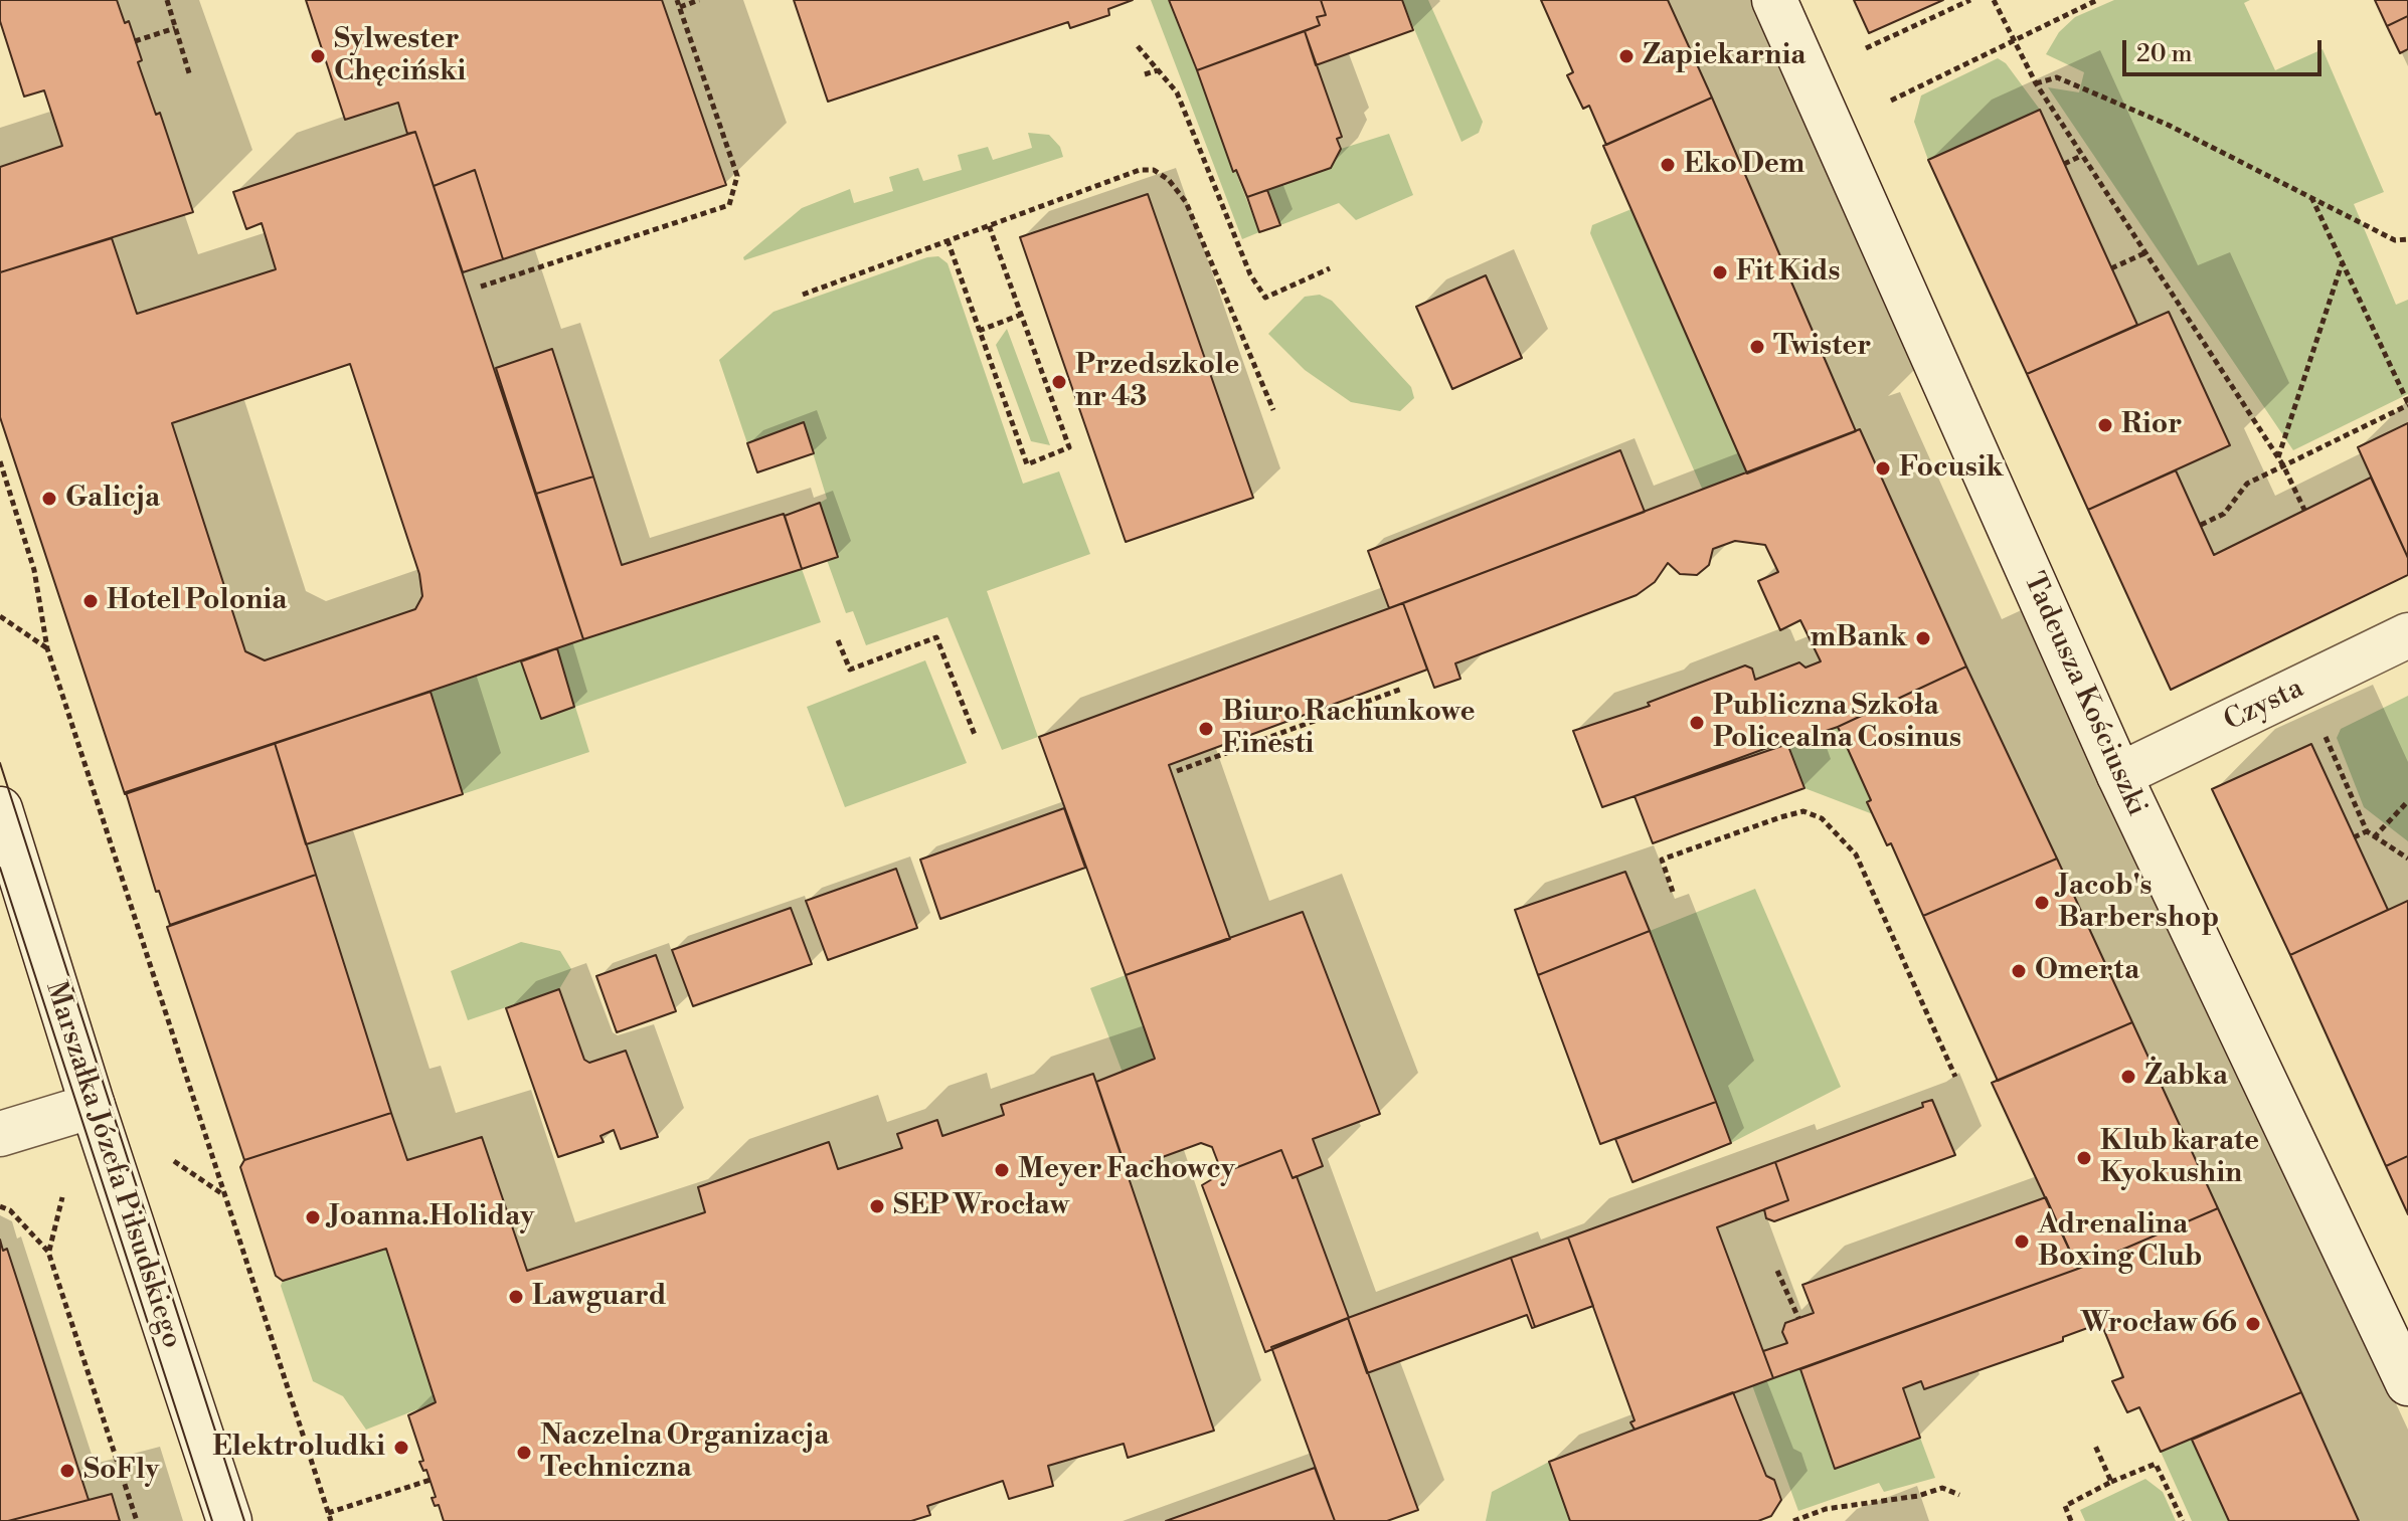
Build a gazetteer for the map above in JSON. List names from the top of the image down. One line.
{"streets":{"street":["Tadeusza Kościuszki","Czysta","Marszałka Józefa Piłsudskiego"]},"crossings":[["Tadeusza Kościuszki","Czysta"]],"places":["Sylwester Chęciński","Zapiekarnia","Eko Dem","Fit Kids","Twister","Przedszkole nr 43","Rior","Focusik","Galicja","Hotel Polonia","mBank","Publiczna Szkoła Policealna Cosinus","Biuro Rachunkowe Finesti","Jacob's Barbershop","Omerta","Żabka","Klub karate Kyokushin","Meyer Fachowcy","SEP Wrocław","Joanna.Holiday","Adrenalina Boxing Club","Lawguard","Wrocław 66","Elektroludki","Naczelna Organizacja Techniczna","SoFly"],"scale_bar":"20 m"}
